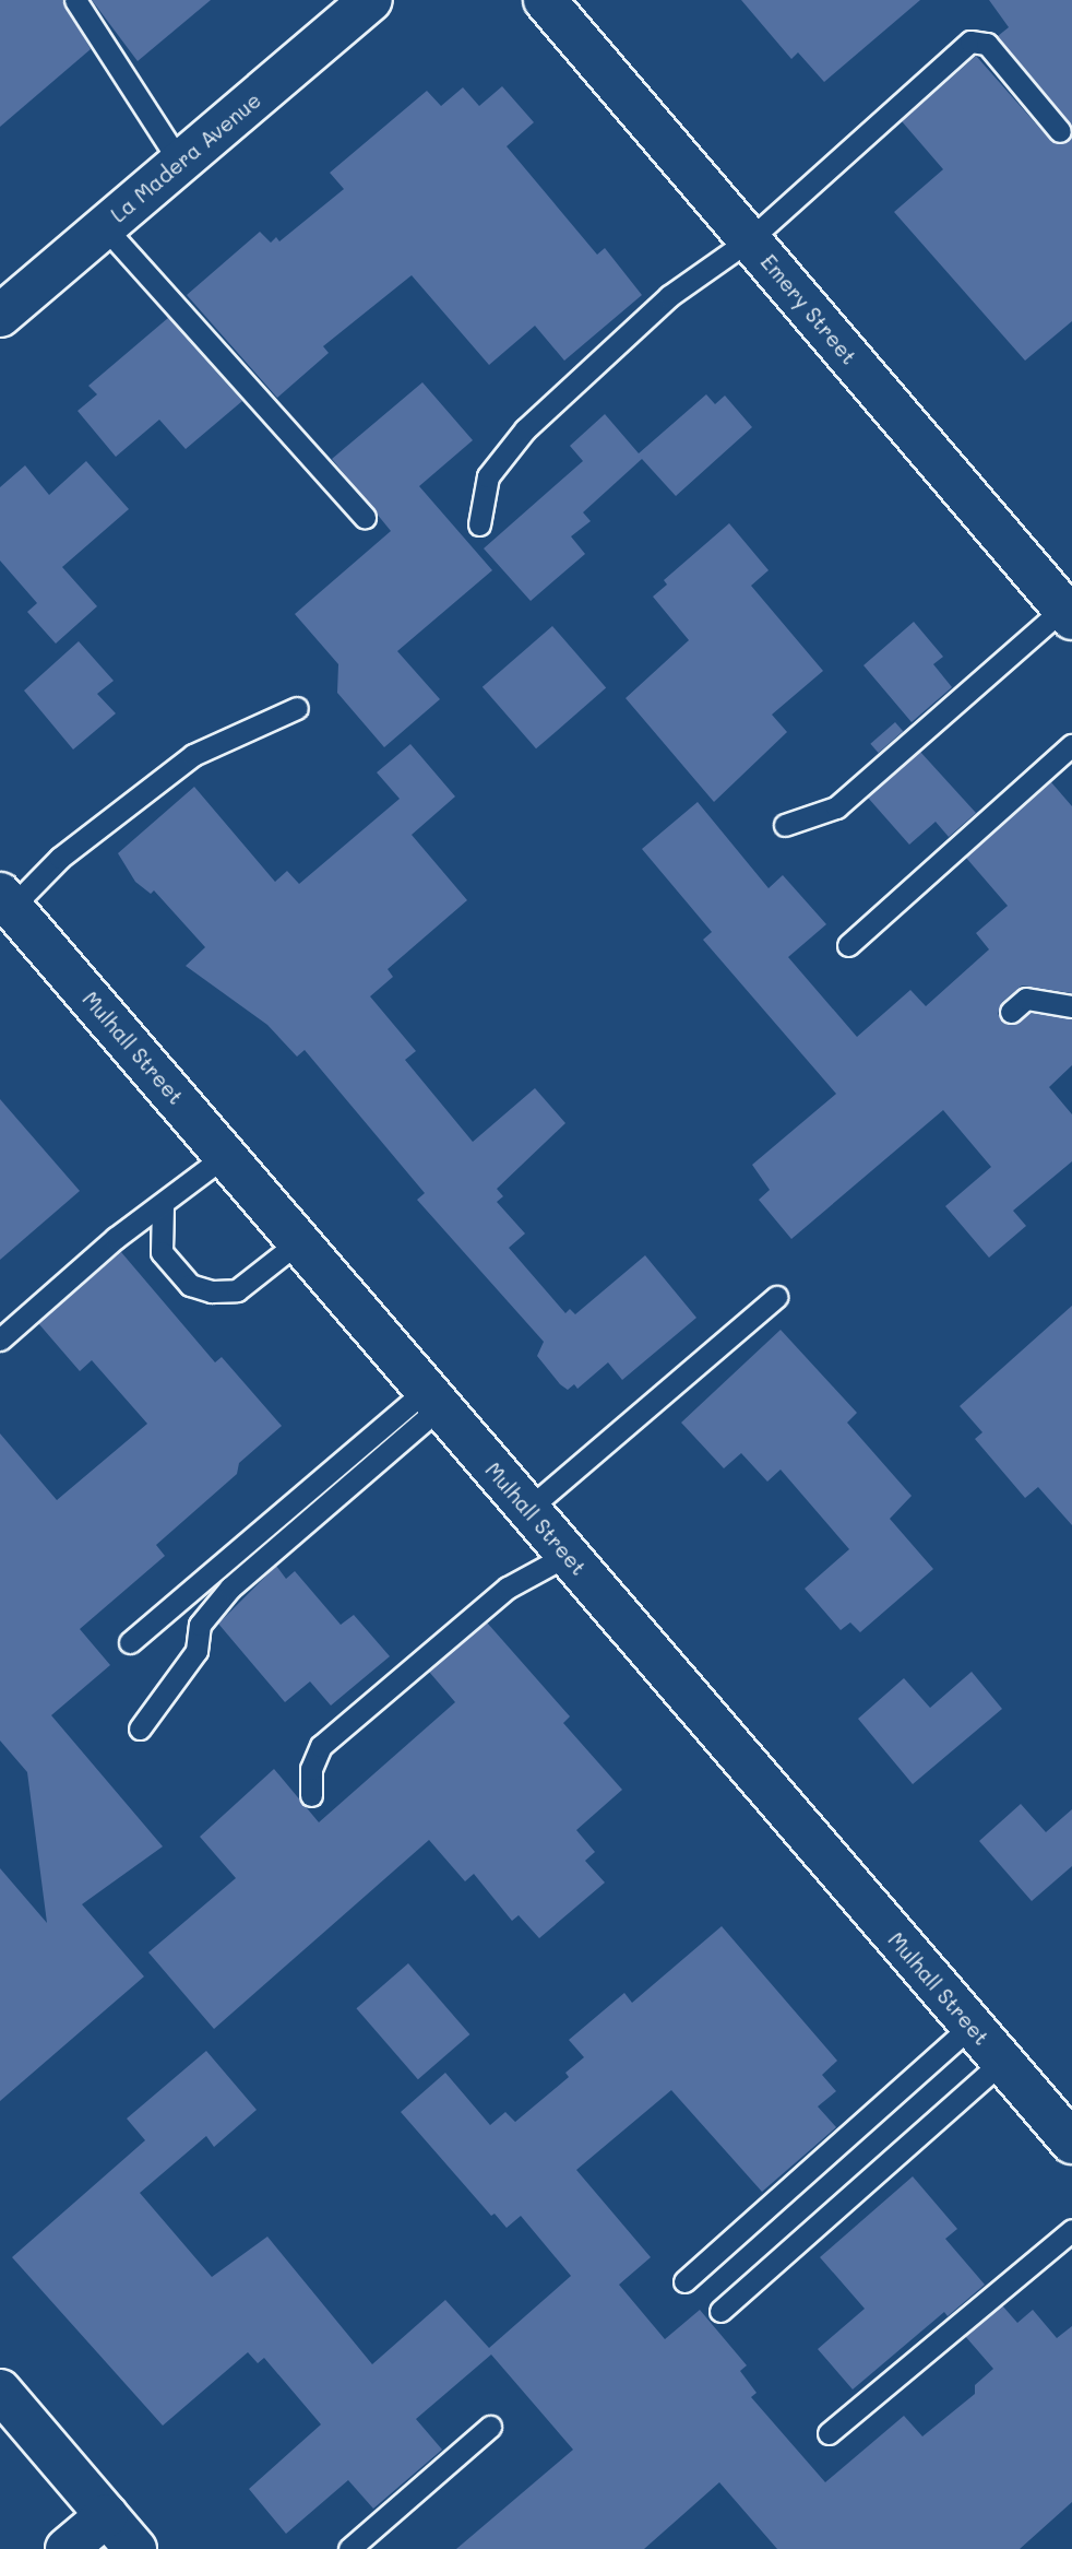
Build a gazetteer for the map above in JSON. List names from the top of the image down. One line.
{"streets":{"street":["La Madera Avenue","Emery Street","Mulhall Street"]}}
